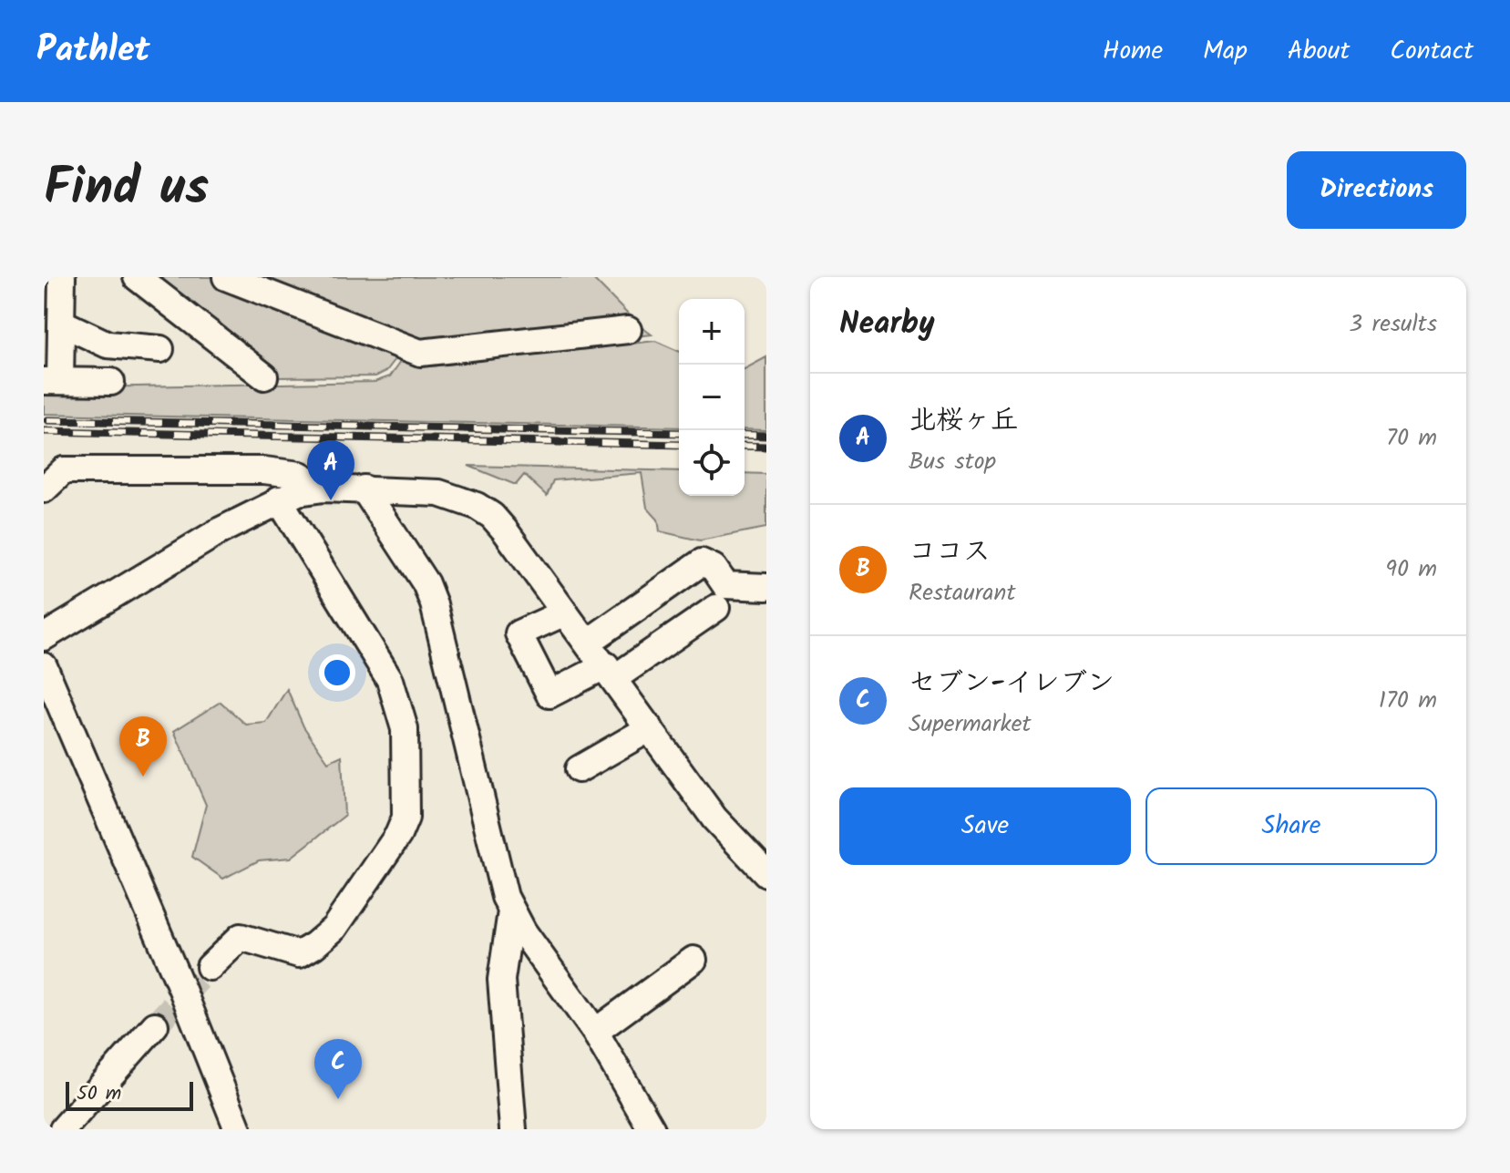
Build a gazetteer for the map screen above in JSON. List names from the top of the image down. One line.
{"scale_bar":"50 m","page":{"header":"Pathlet","nav":["Home","Map","About","Contact"],"title":"Find us","buttons":["Directions",["Save","Share"]],"heading":["Nearby","3 results"],"map_buttons":["+","−"],"list":[{"mark":"A","name":"北桜ヶ丘","note":"Bus stop","value":"70 m"},{"mark":"B","name":"ココス","note":"Restaurant","value":"90 m"},{"mark":"C","name":"セブン-イレブン","note":"Supermarket","value":"170 m"}],"pins":["A","B","C"],"scale":"50 m"}}
